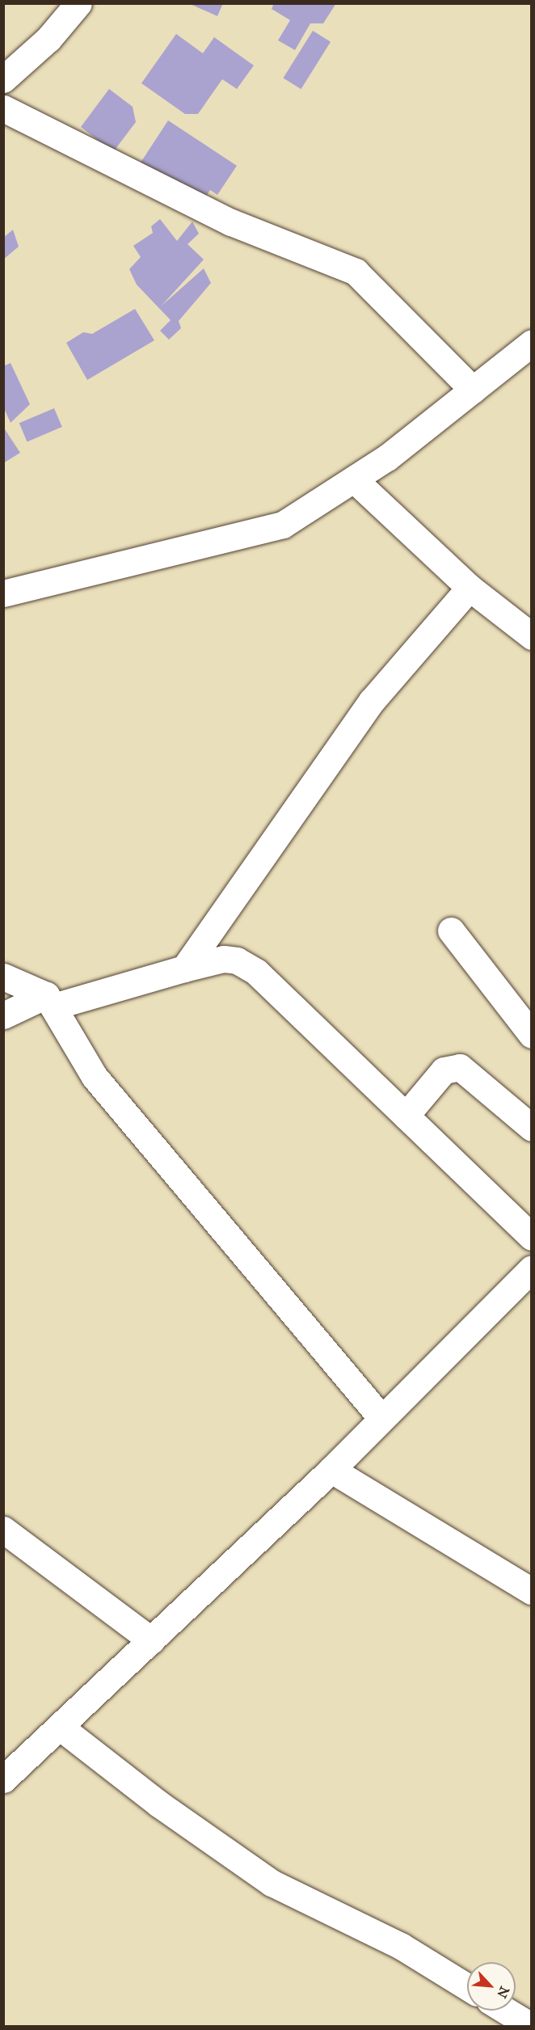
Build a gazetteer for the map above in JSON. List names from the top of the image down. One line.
{"north":"bottom right"}
